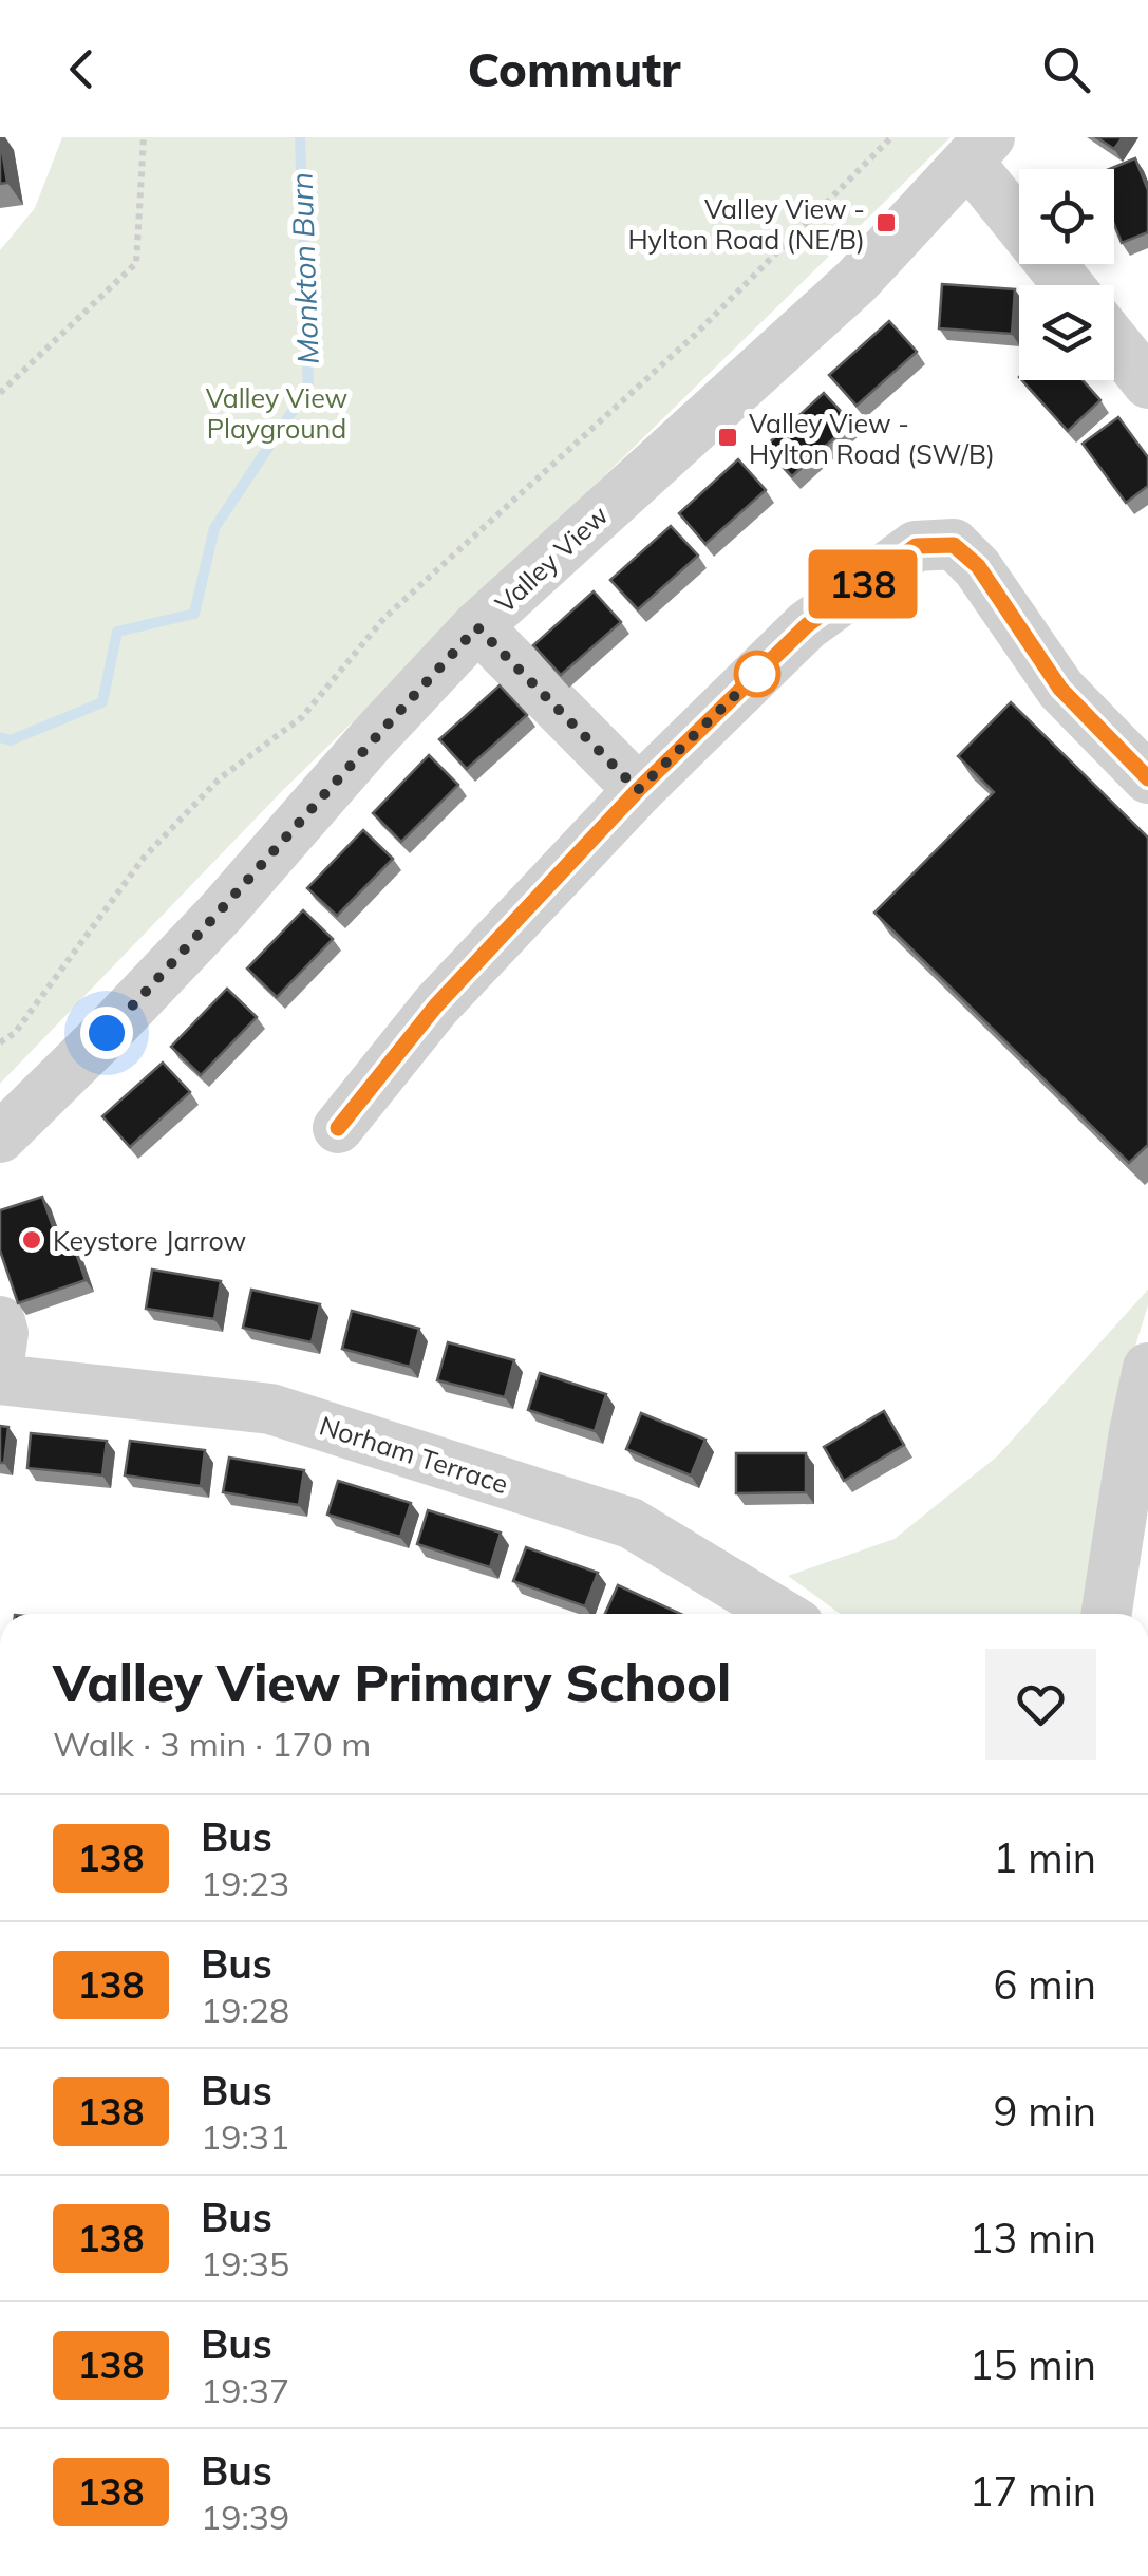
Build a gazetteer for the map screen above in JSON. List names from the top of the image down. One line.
{"streets":{"street":["Valley View","Norham Terrace"]},"water":["Monkton Burn"],"parks":["Valley View Playground"],"places":{"transit":["Valley View - Hylton Road (NE/B)","Valley View - Hylton Road (SW/B)"],"other":["Keystore Jarrow"]},"lines":["bus line 138"],"page":{"header":"Commutr","on_map":"138","heading":["Valley View Primary School","Walk · 3 min · 170 m"],"list":[{"mark":"138","name":"Bus","note":"19:23","value":"1 min"},{"mark":"138","name":"Bus","note":"19:28","value":"6 min"},{"mark":"138","name":"Bus","note":"19:31","value":"9 min"},{"mark":"138","name":"Bus","note":"19:35","value":"13 min"},{"mark":"138","name":"Bus","note":"19:37","value":"15 min"},{"mark":"138","name":"Bus","note":"19:39","value":"17 min"}]}}
